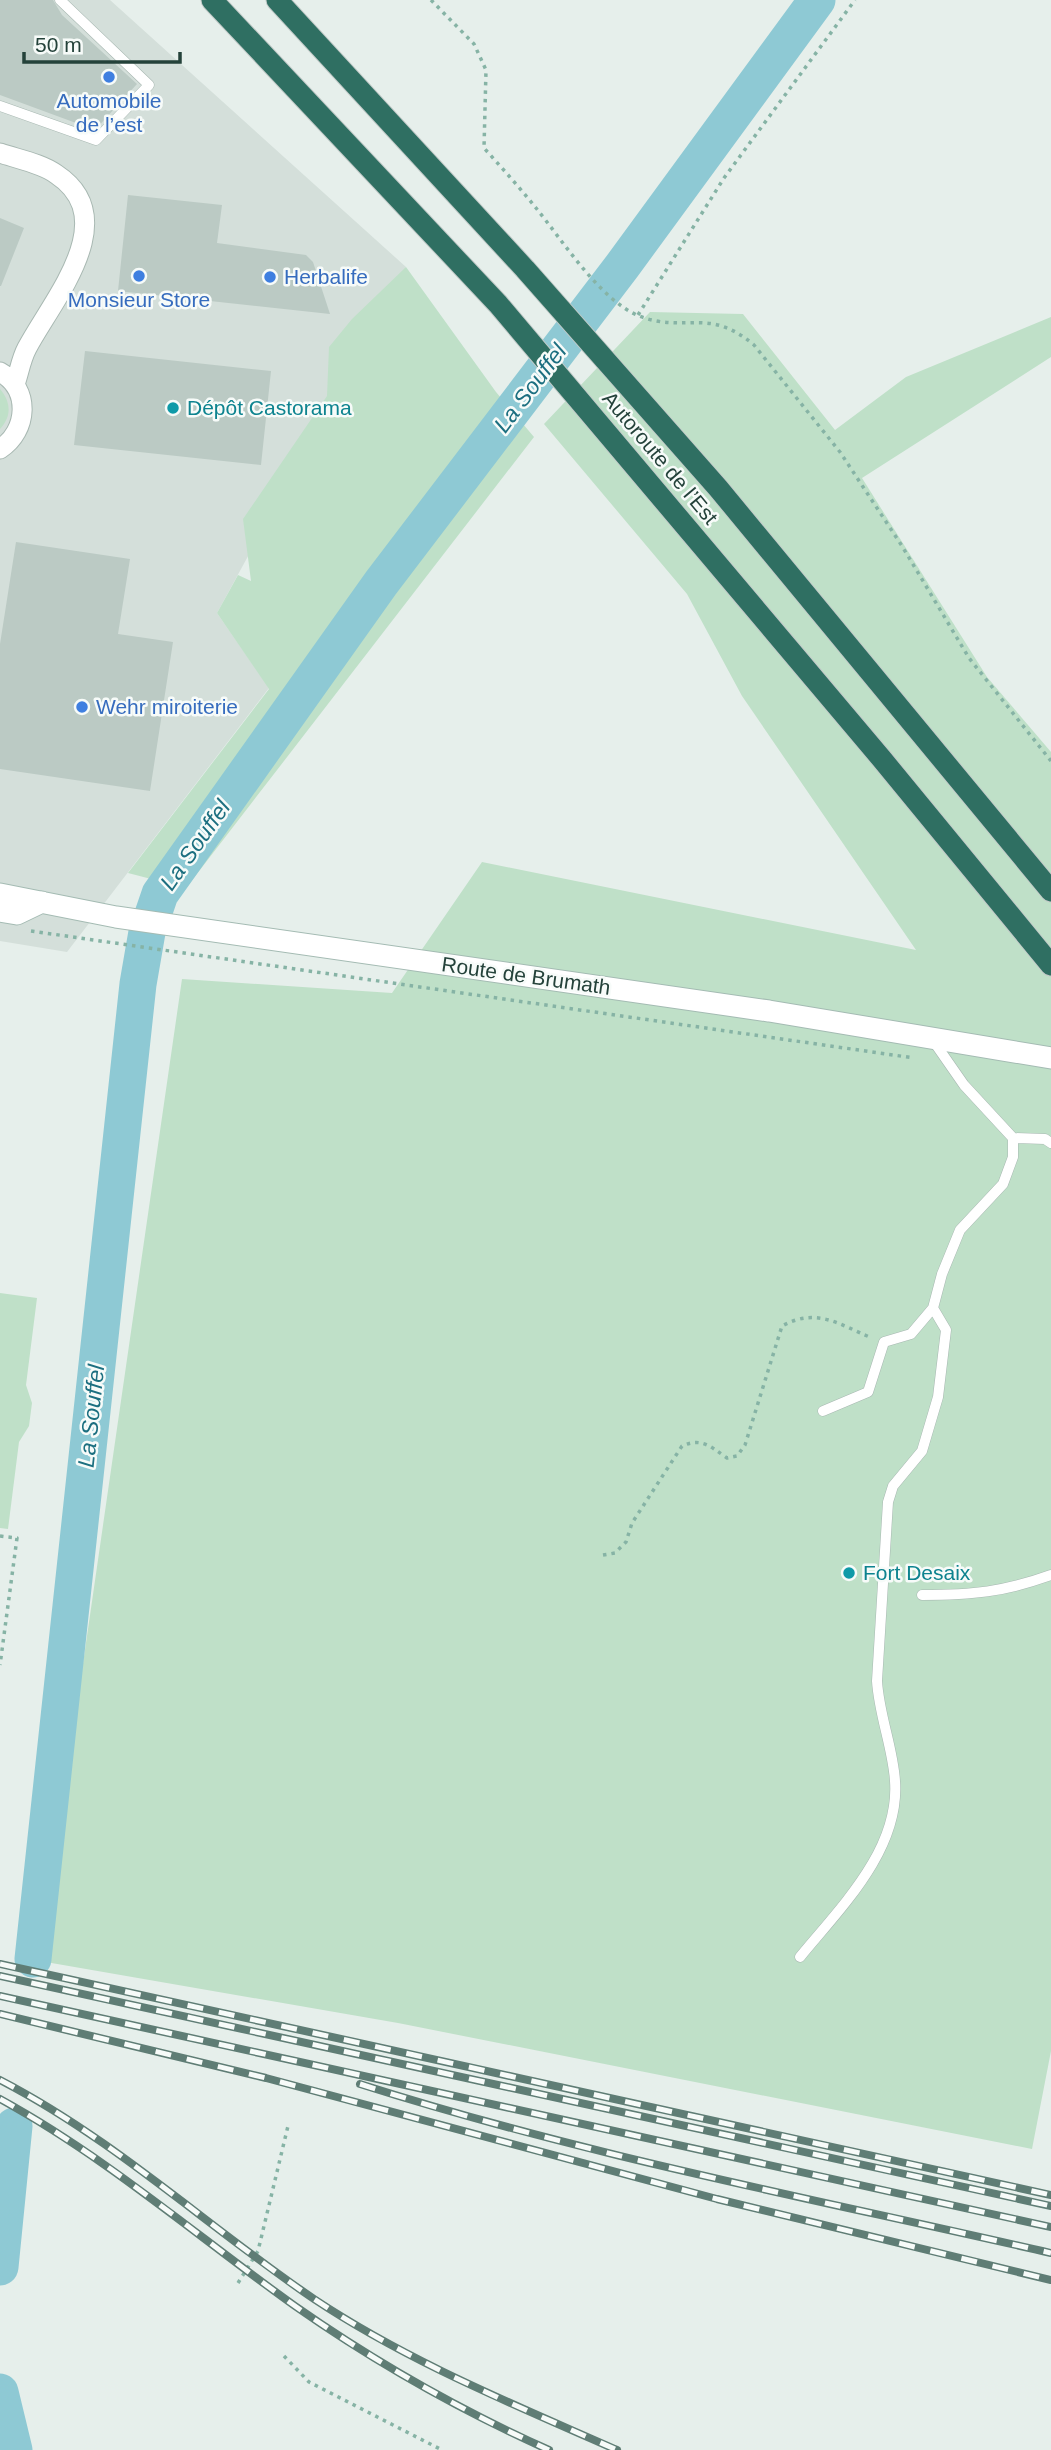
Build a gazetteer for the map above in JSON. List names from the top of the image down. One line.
{"streets":{"highway":["Autoroute de l’Est"],"main road":["Route de Brumath"]},"water":["La Souffel"],"places":["Automobile de l’est","Monsieur Store","Herbalife","Dépôt Castorama","Wehr miroiterie","Fort Desaix"],"scale_bar":"50 m"}
